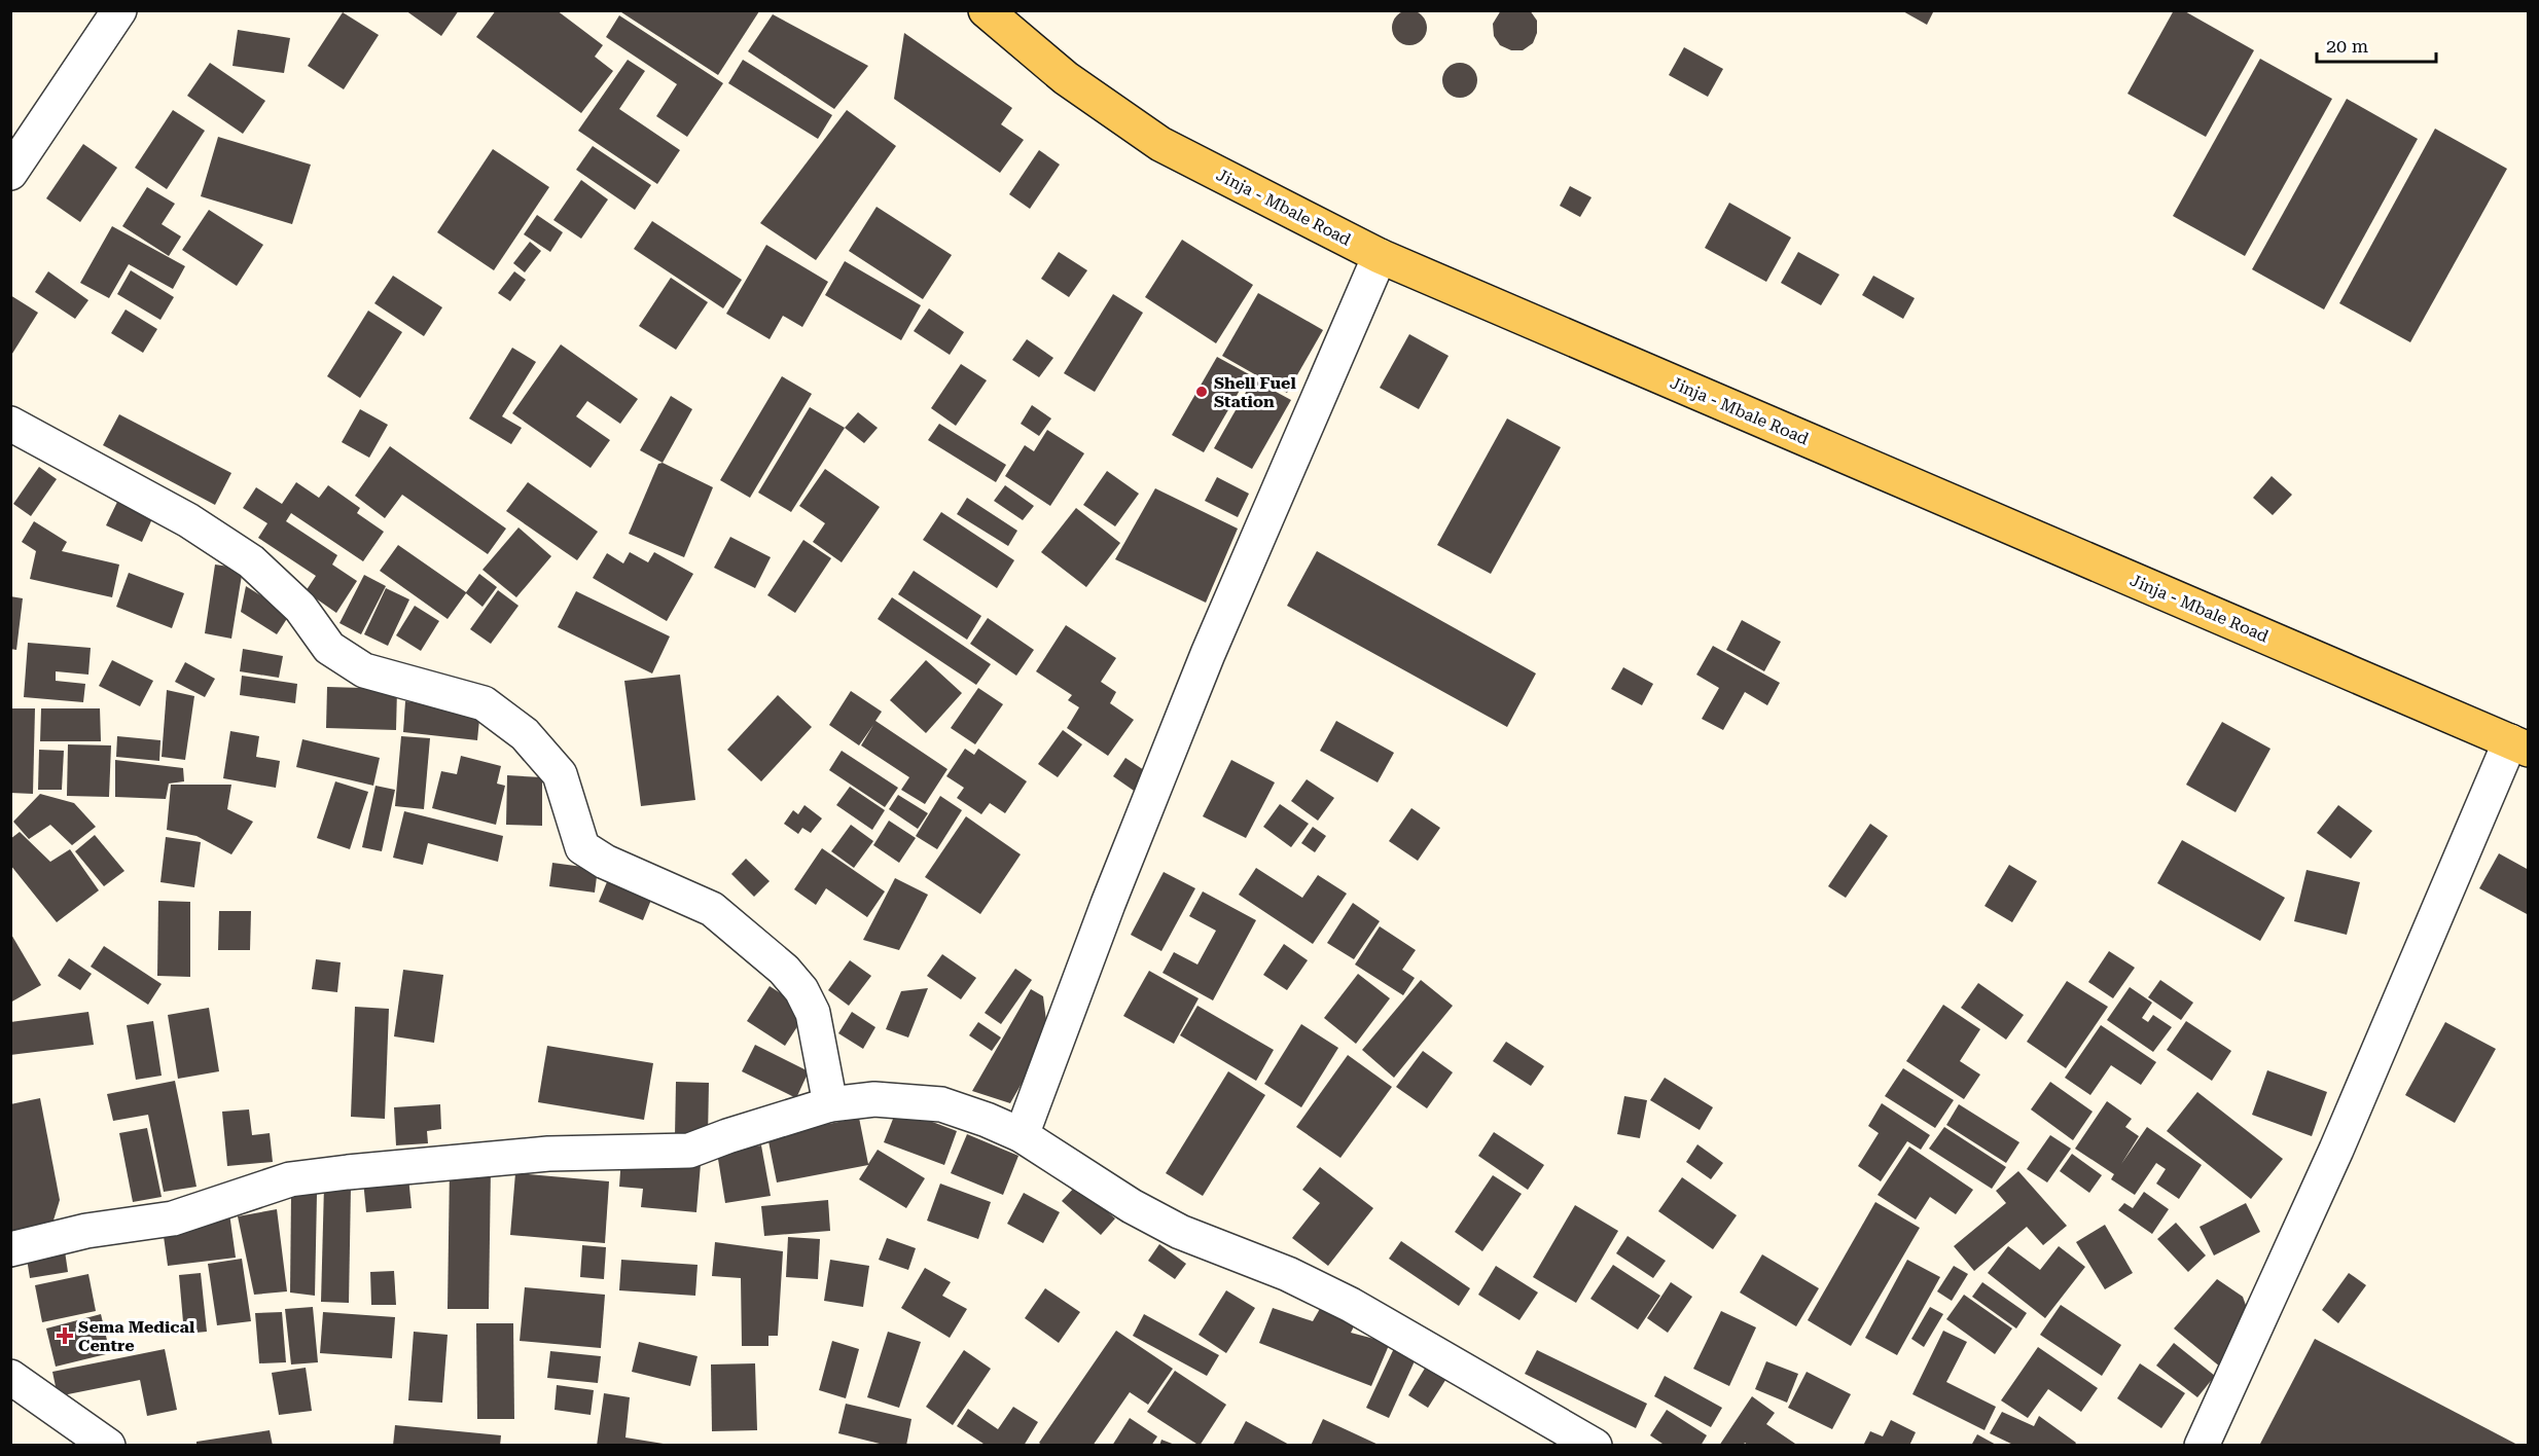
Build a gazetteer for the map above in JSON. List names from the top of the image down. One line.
{"streets":{"main road":["Jinja - Mbale Road"]},"places":{"other":["Shell Fuel Station"],"health":["Sema Medical Centre"]},"scale_bar":"20 m"}
